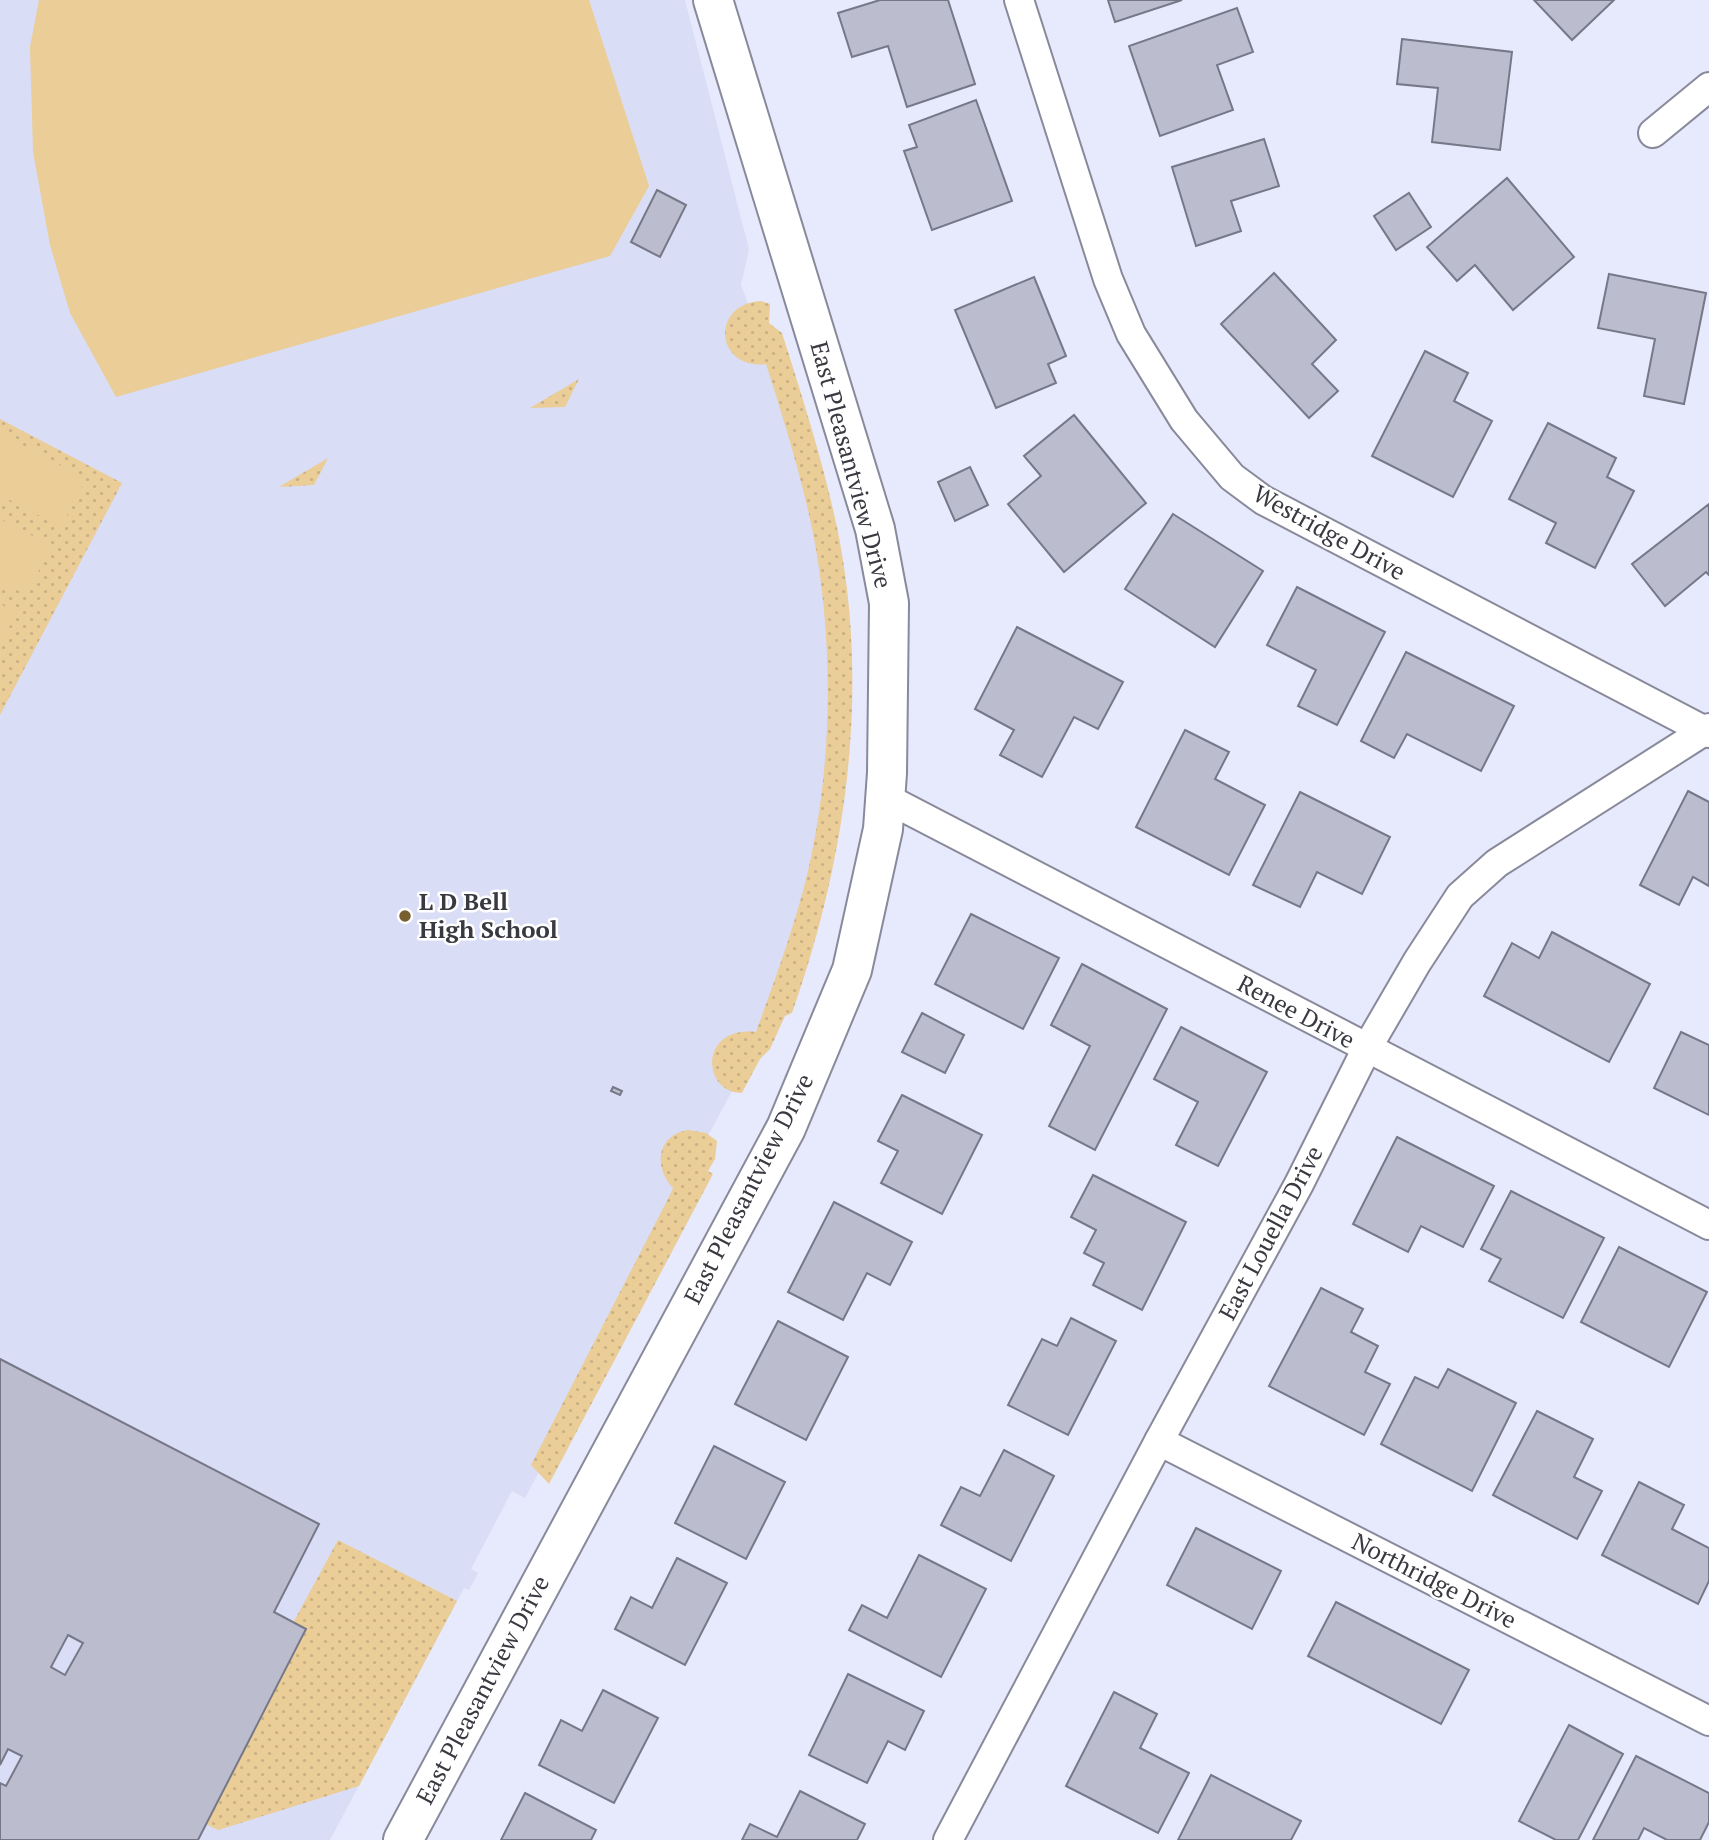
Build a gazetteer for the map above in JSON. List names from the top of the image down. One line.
{"streets":{"street":["East Pleasantview Drive","Westridge Drive","Renee Drive","East Louella Drive","Northridge Drive"]},"crossings":[["East Pleasantview Drive","Renee Drive"],["Westridge Drive","East Louella Drive"],["Renee Drive","East Louella Drive"],["East Louella Drive","Northridge Drive"]],"places":["L D Bell High School"]}
